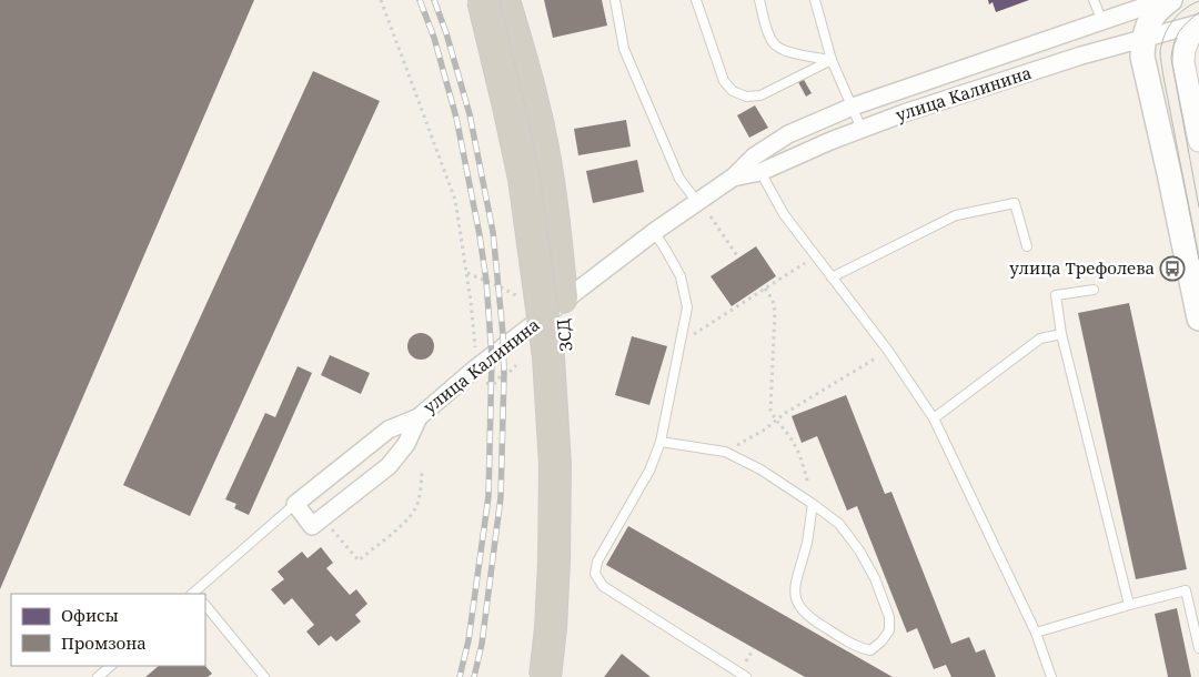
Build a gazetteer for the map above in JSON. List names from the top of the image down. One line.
{"streets":{"highway":["ЗСД"],"street":["улица Калинина"]},"places":{"bus stop":["улица Трефолева"]},"legend":["Офисы","Промзона"]}
